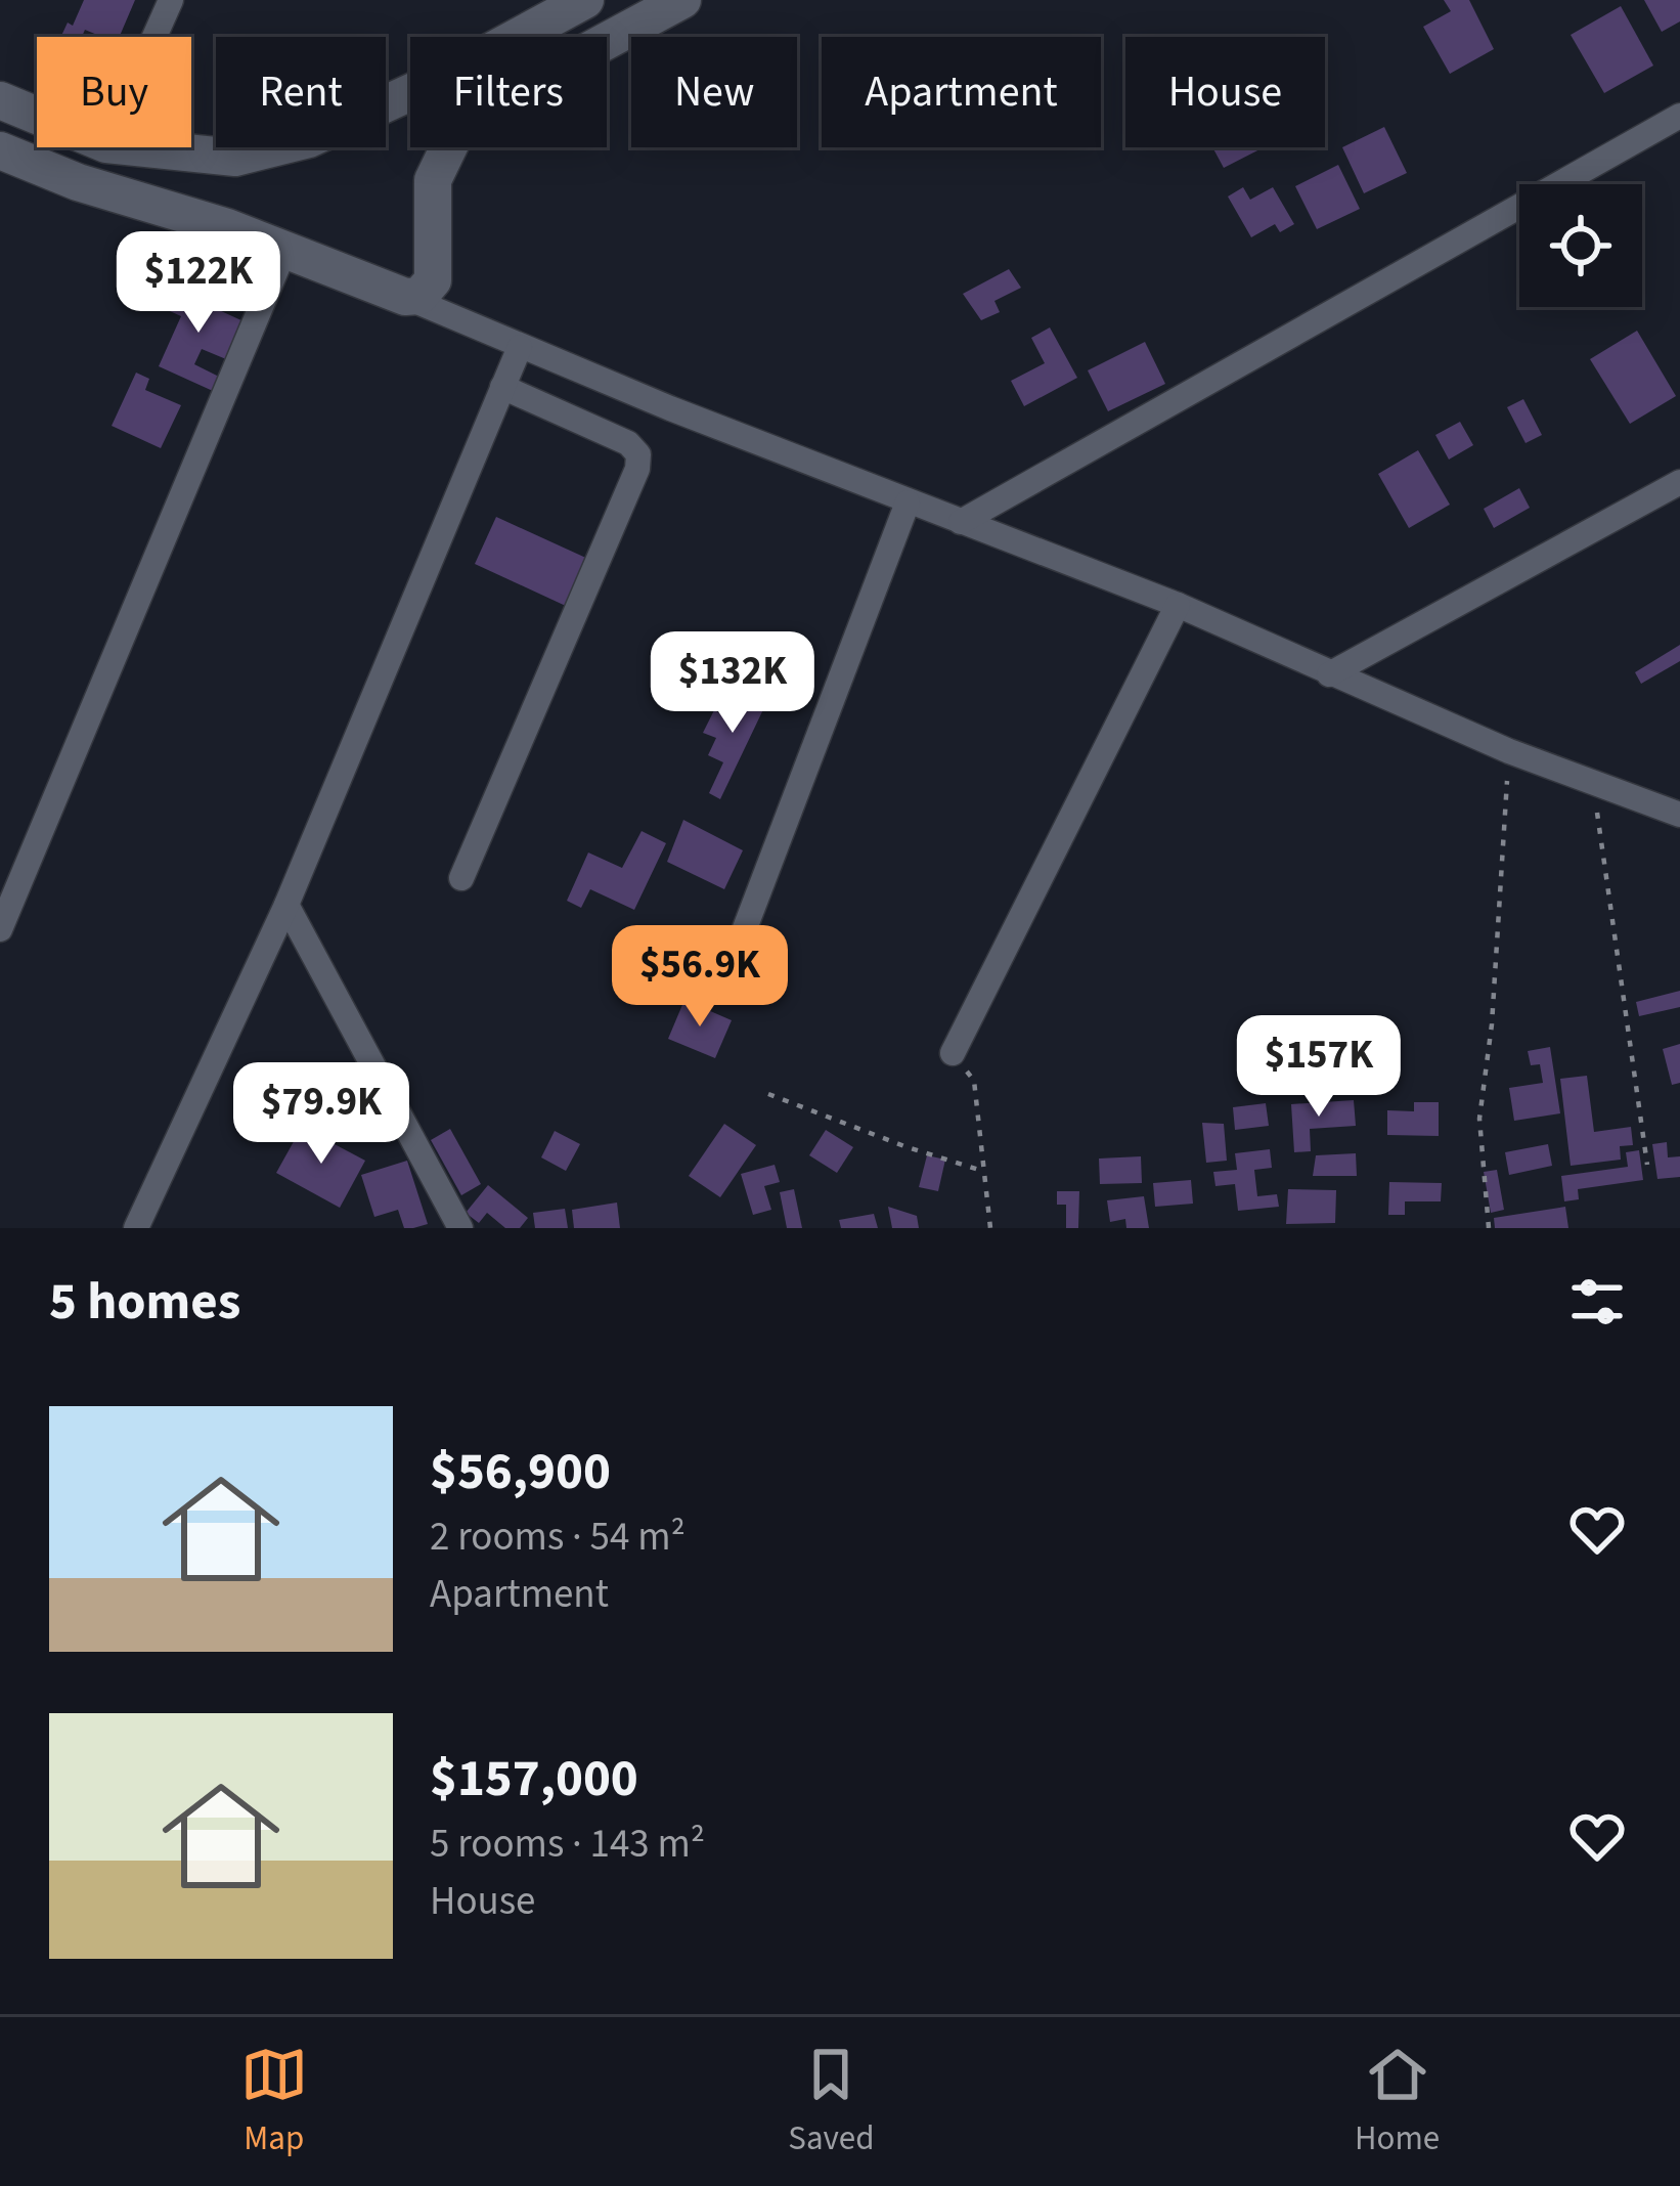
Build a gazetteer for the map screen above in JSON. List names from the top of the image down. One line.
{"page":{"chip":["Buy","Rent","Filters","New","Apartment","House"],"price":["$122K","$132K","$56.9K","$157K","$79.9K"],"heading":"5 homes","list":[{"name":"$56,900","note":"2 rooms · 54 m² · Apartment"},{"name":"$157,000","note":"5 rooms · 143 m² · House"}],"tabs":["Map","Saved","Home"]}}
